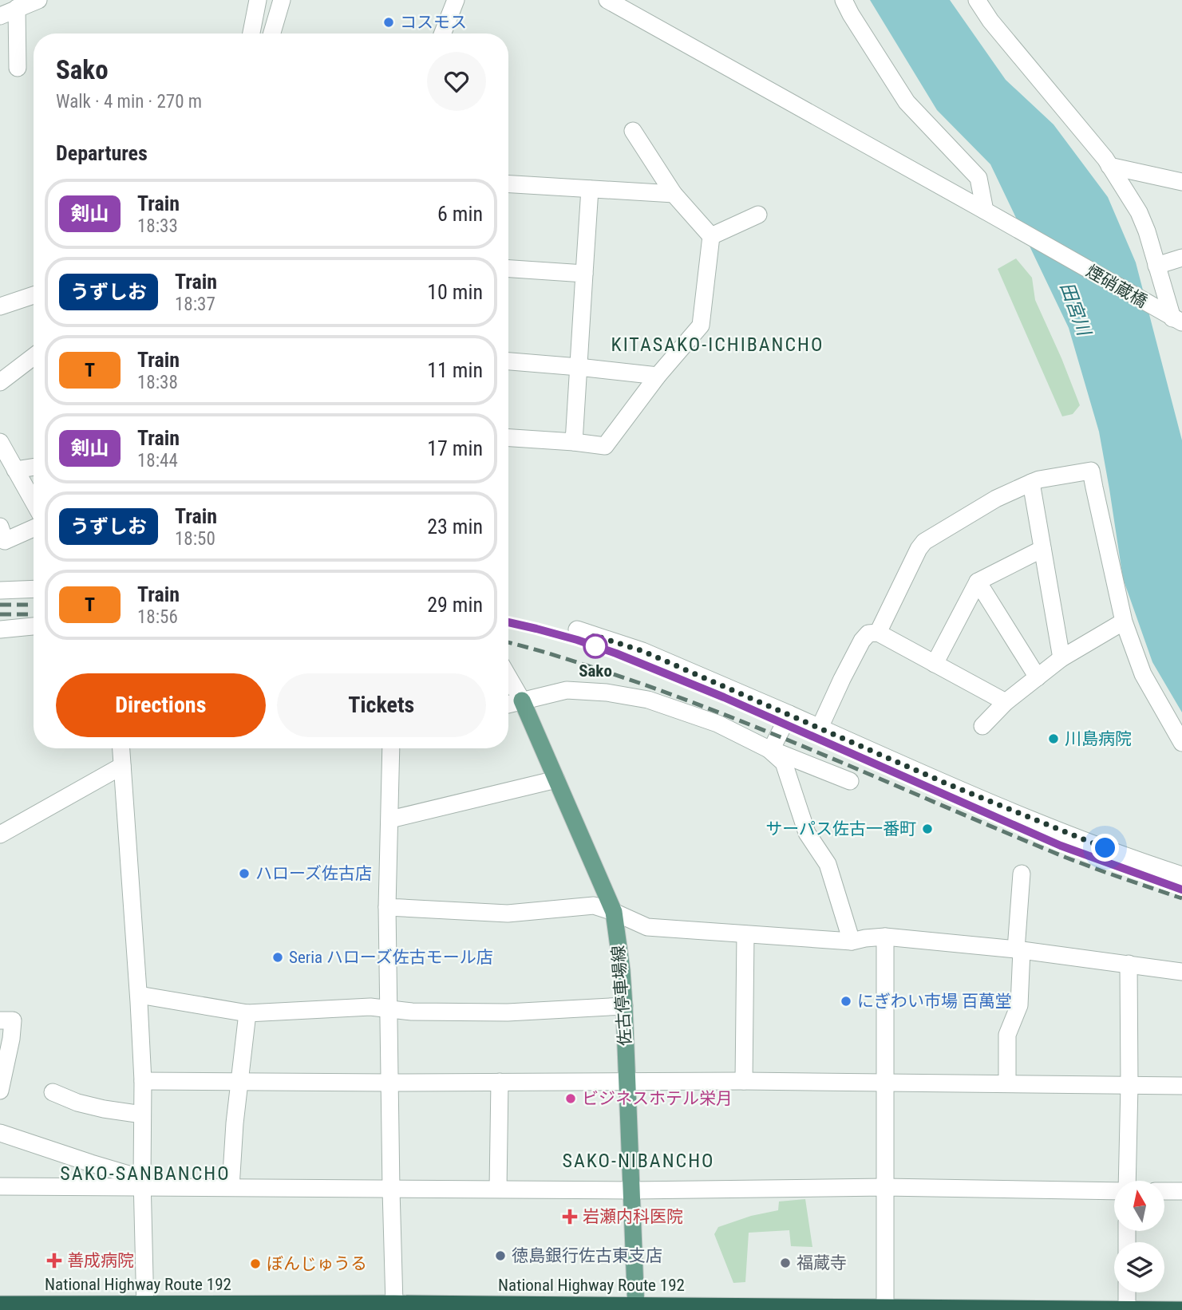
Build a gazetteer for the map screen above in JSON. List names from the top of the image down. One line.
{"streets":{"highway":["National Highway Route 192"],"main road":["佐古停車場線"],"street":["煙硝蔵橋"]},"crossings":[["佐古停車場線","National Highway Route 192"]],"districts":["KITASAKO-ICHIBANCHO","SAKO-NIBANCHO","SAKO-SANBANCHO"],"water":["田宮川"],"places":{"other":["コスモス","Sako","川島病院","サーパス佐古一番町","ハローズ佐古店","Seria ハローズ佐古モール店","にぎわい市場 百萬堂","ビジネスホテル栄月","徳島銀行佐古東支店","福蔵寺","ぼんじゅうる"],"health":["岩瀬内科医院","善成病院"]},"north":"top","page":{"heading":[["Sako","Walk · 4 min · 270 m"],"Departures"],"list":[{"mark":"剣山","name":"Train","note":"18:33","value":"6 min"},{"mark":"うずしお","name":"Train","note":"18:37","value":"10 min"},{"mark":"T","name":"Train","note":"18:38","value":"11 min"},{"mark":"剣山","name":"Train","note":"18:44","value":"17 min"},{"mark":"うずしお","name":"Train","note":"18:50","value":"23 min"},{"mark":"T","name":"Train","note":"18:56","value":"29 min"}],"buttons":["Directions","Tickets"]}}
